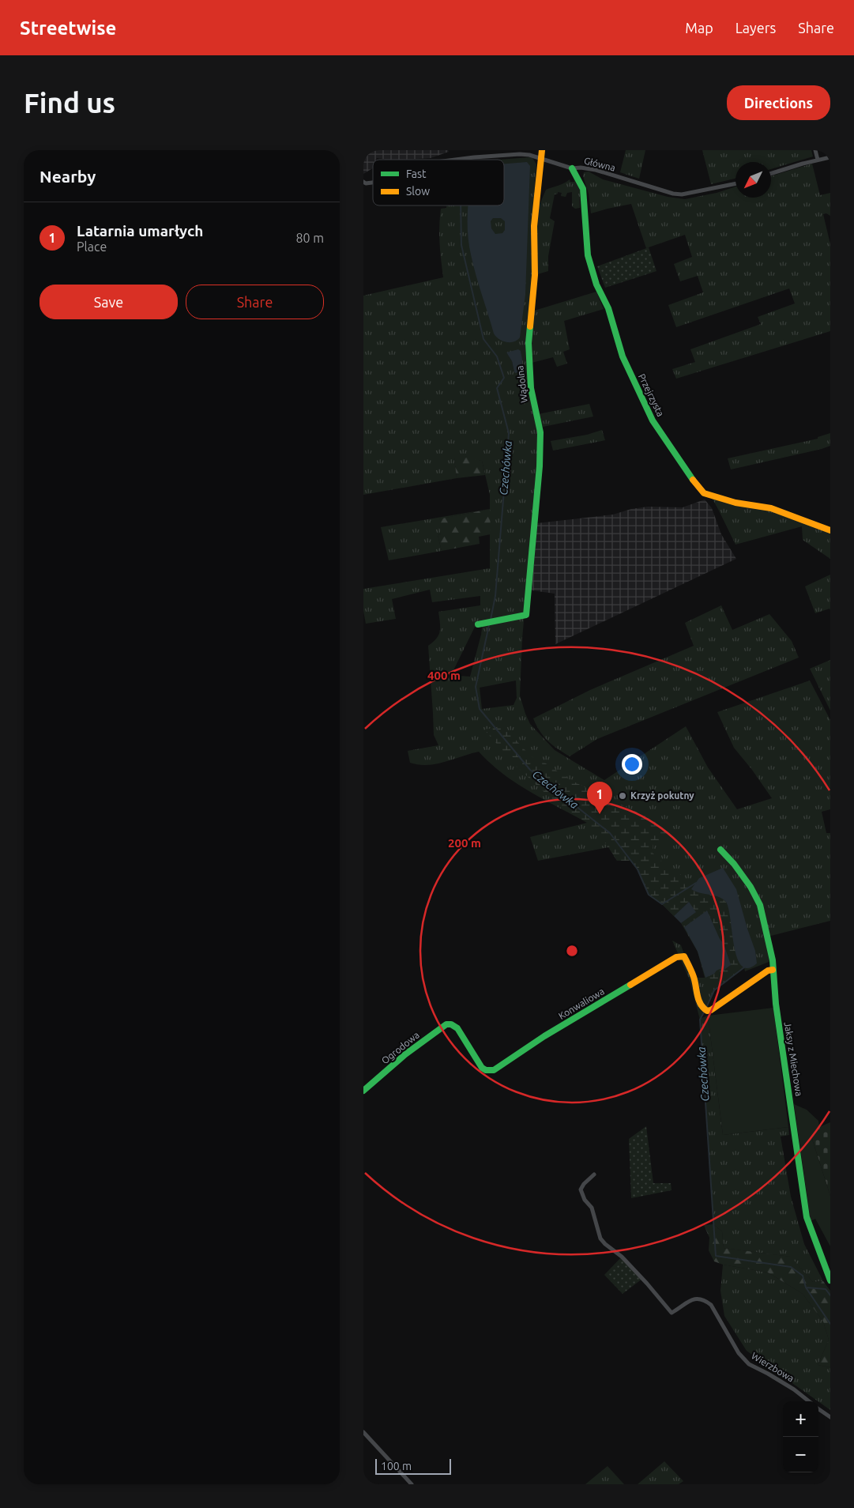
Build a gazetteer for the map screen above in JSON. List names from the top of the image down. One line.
{"streets":{"street":["Główna","Wądolna","Przejrzysta","Konwaliowa","Ogrodowa","Jaksy z Miechowa","Wierzbowa"]},"crossings":[["Główna","Wądolna"],["Główna","Przejrzysta"],["Konwaliowa","Ogrodowa"],["Konwaliowa","Jaksy z Miechowa"]],"water":["Czechówka"],"places":["Krzyż pokutny"],"legend":["Fast","Slow"],"scale_bar":"100 m","north":"bottom left","page":{"header":"Streetwise","nav":["Map","Layers","Share"],"buttons":["Directions",["Save","Share"]],"title":"Find us","heading":"Nearby","list":[{"mark":"1","name":"Latarnia umarłych","note":"Place","value":"80 m"}],"pins":"1","map_buttons":["+","−"],"scale":"100 m"},"rings":["400 m","200 m"]}
